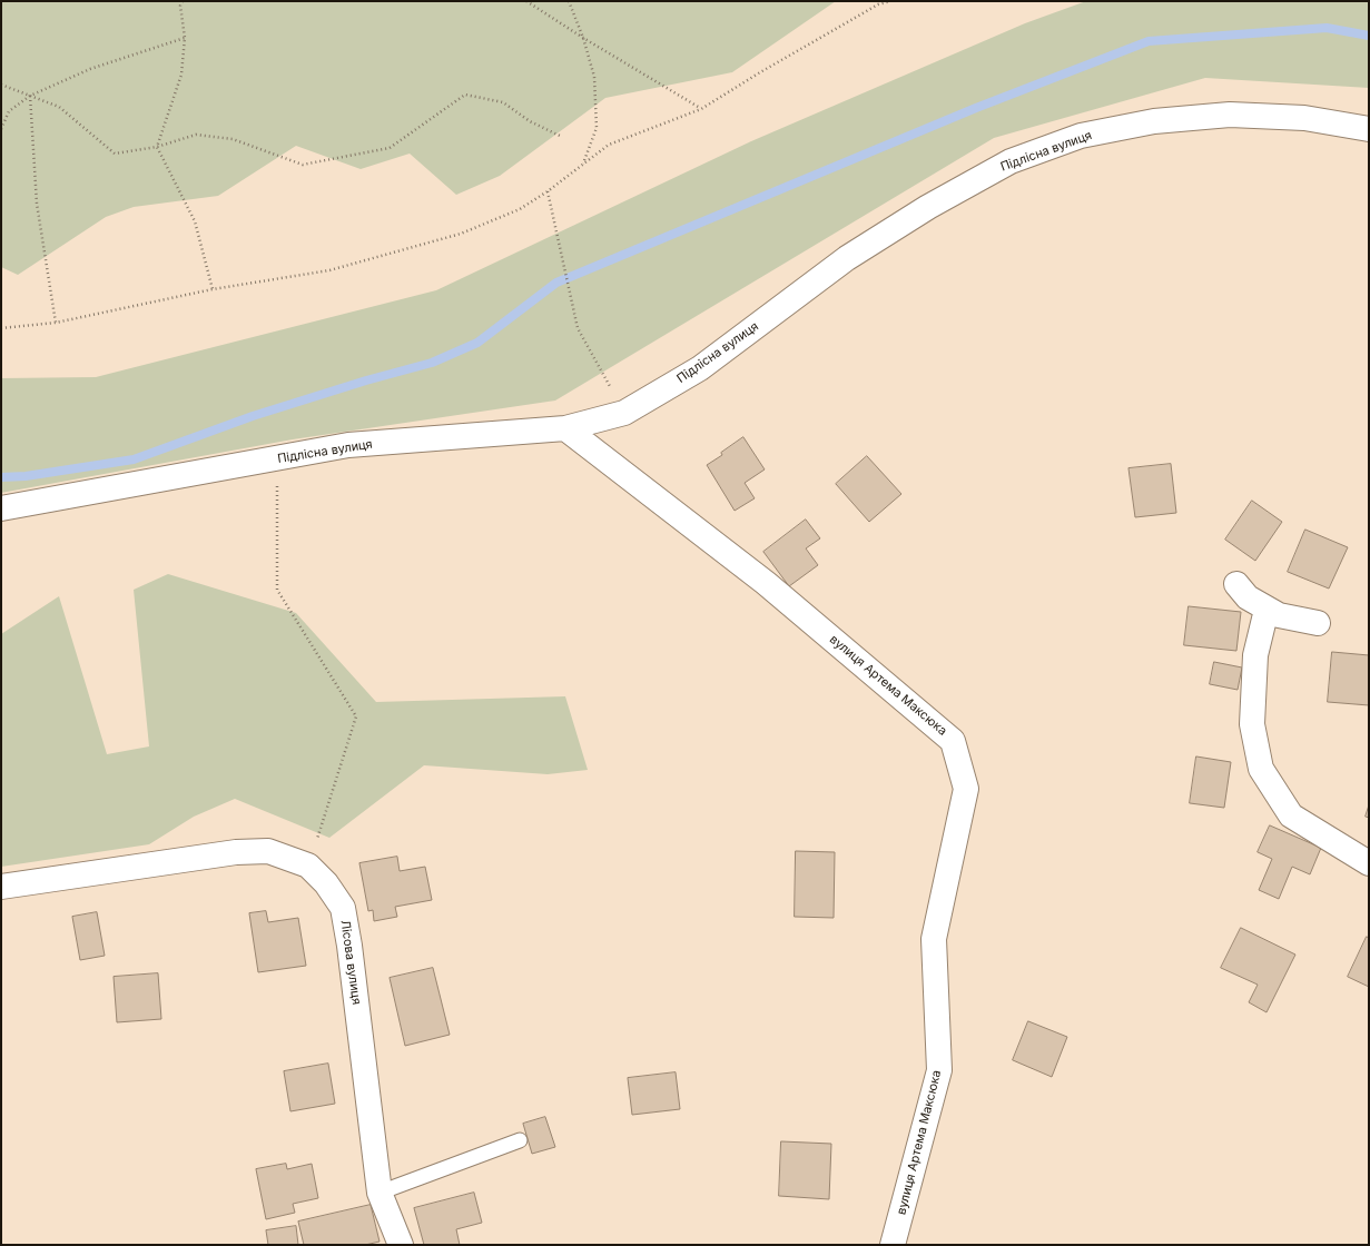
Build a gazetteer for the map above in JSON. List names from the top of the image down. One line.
{"streets":{"street":["Підлісна вулиця","вулиця Артема Максюка","Лісова вулиця"]},"crossings":[["Підлісна вулиця","вулиця Артема Максюка"]]}
